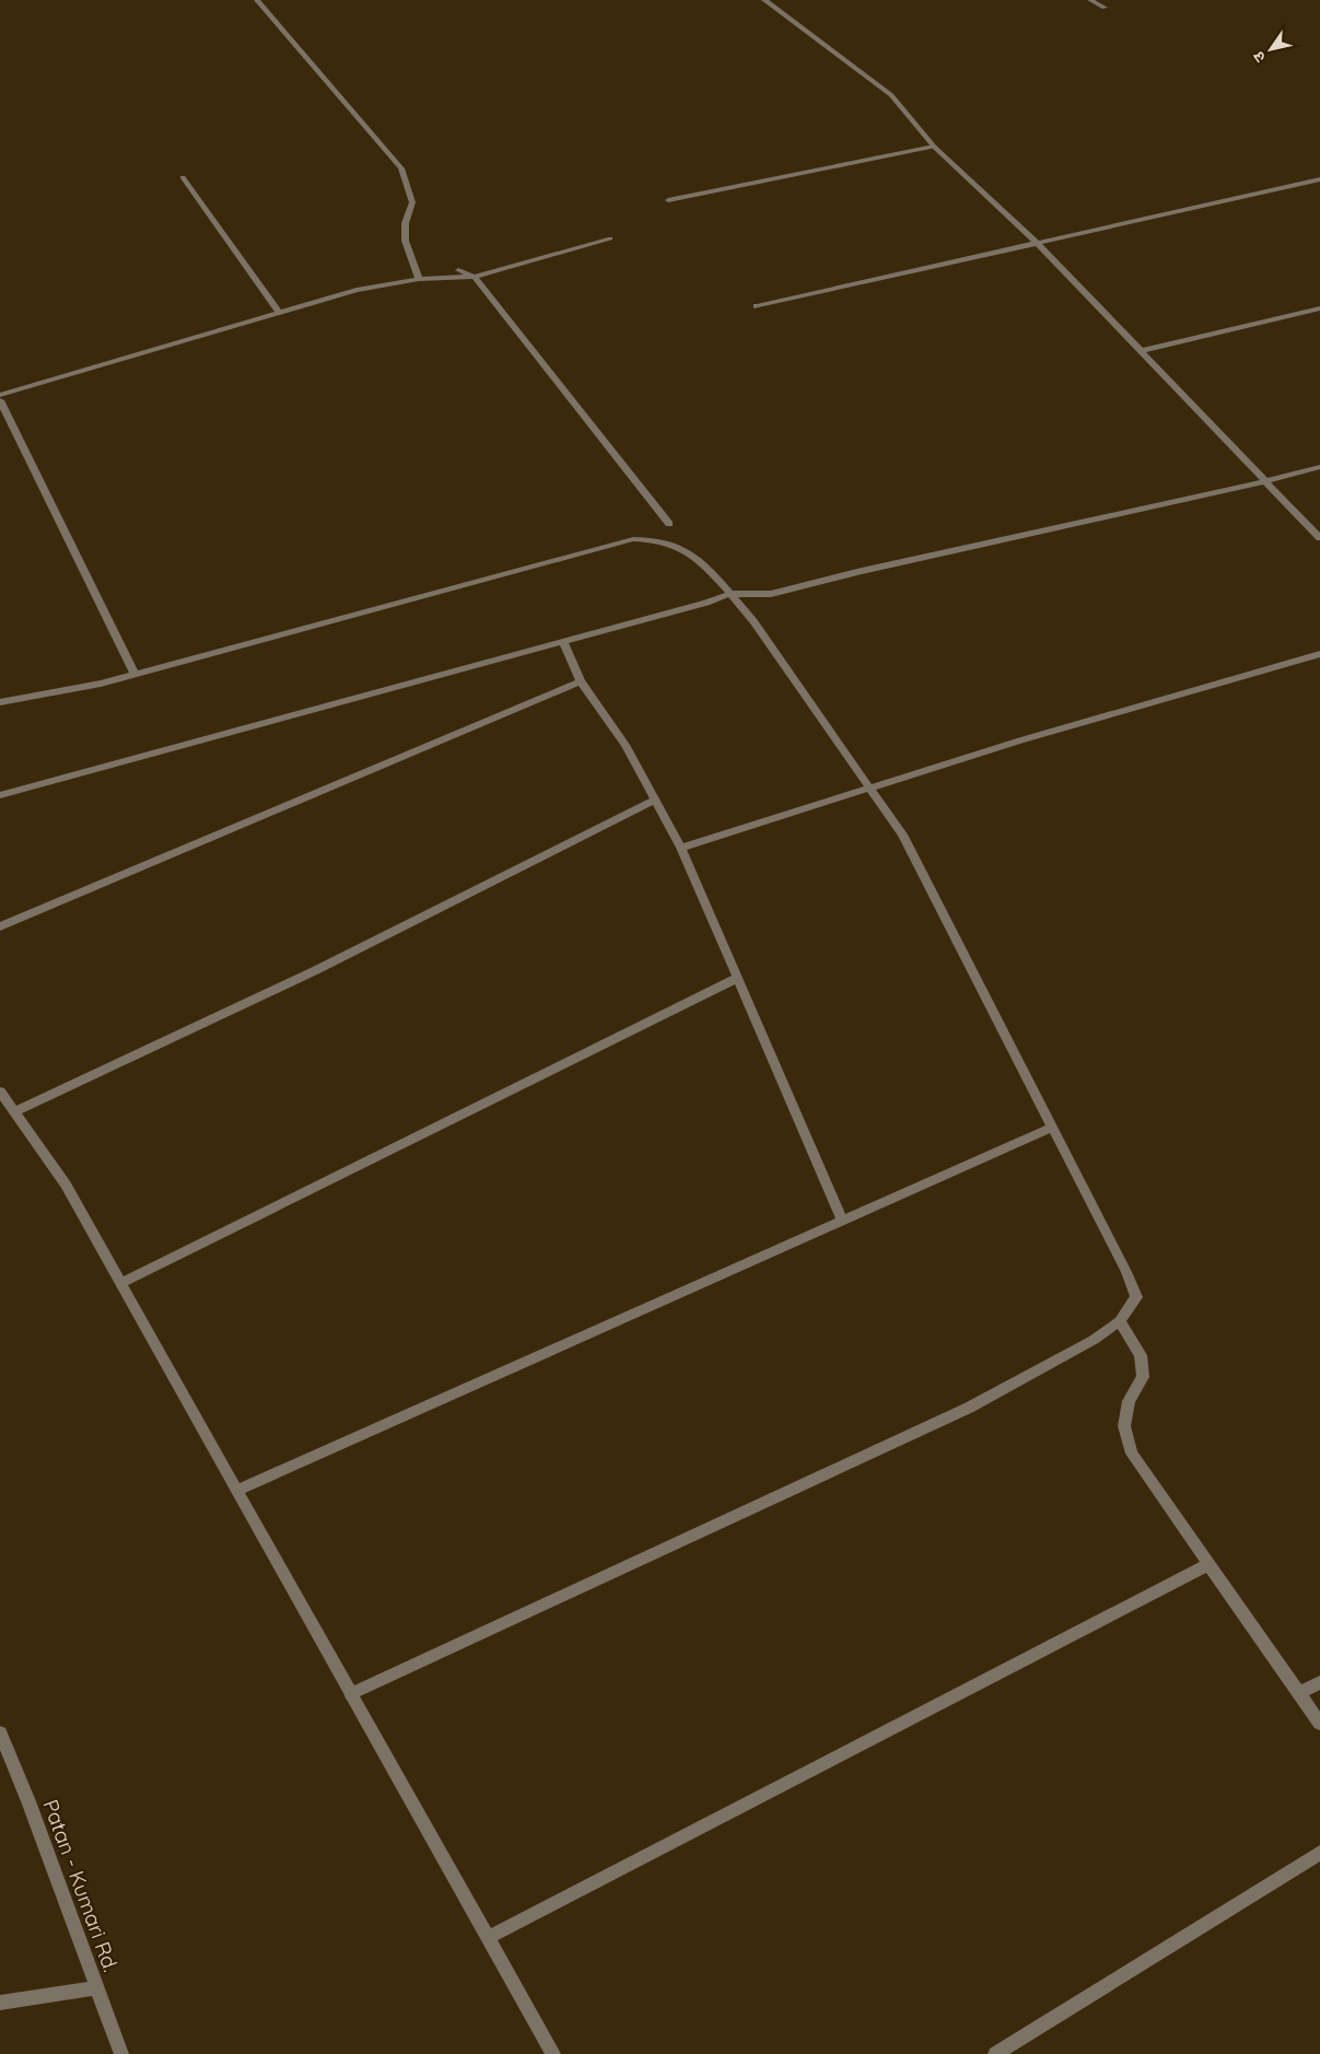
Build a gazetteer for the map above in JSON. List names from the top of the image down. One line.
{"streets":{"street":["Patan - Kumari Rd."]},"north":"bottom left"}
